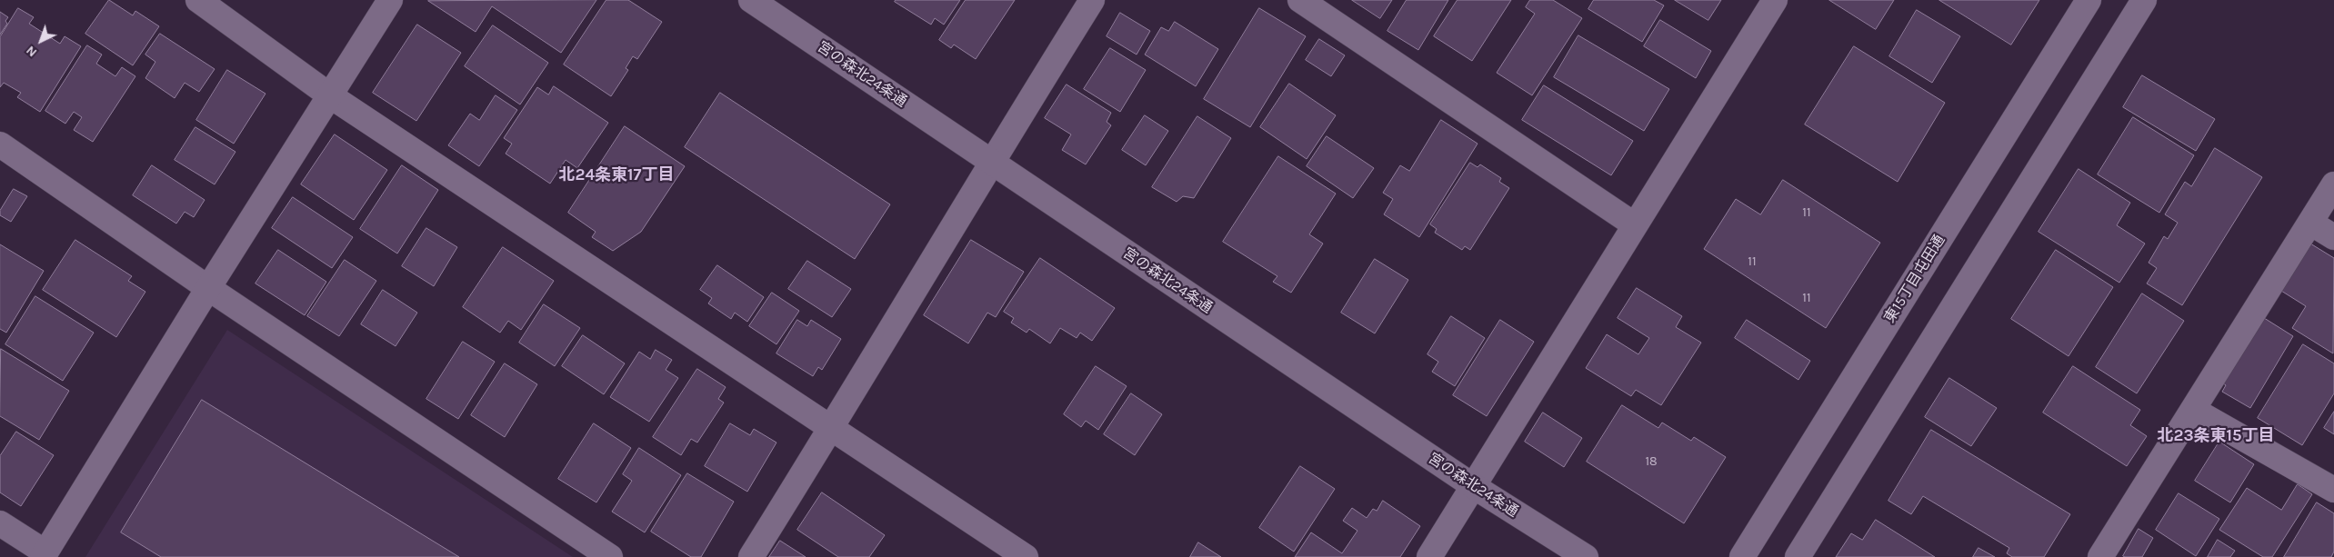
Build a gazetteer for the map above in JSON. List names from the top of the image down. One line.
{"streets":{"street":["宮の森北24条通","東15丁目屯田通"]},"districts":["北24条東17丁目","北23条東15丁目"],"house_numbers":["11","11","11","18"],"north":"bottom left"}
